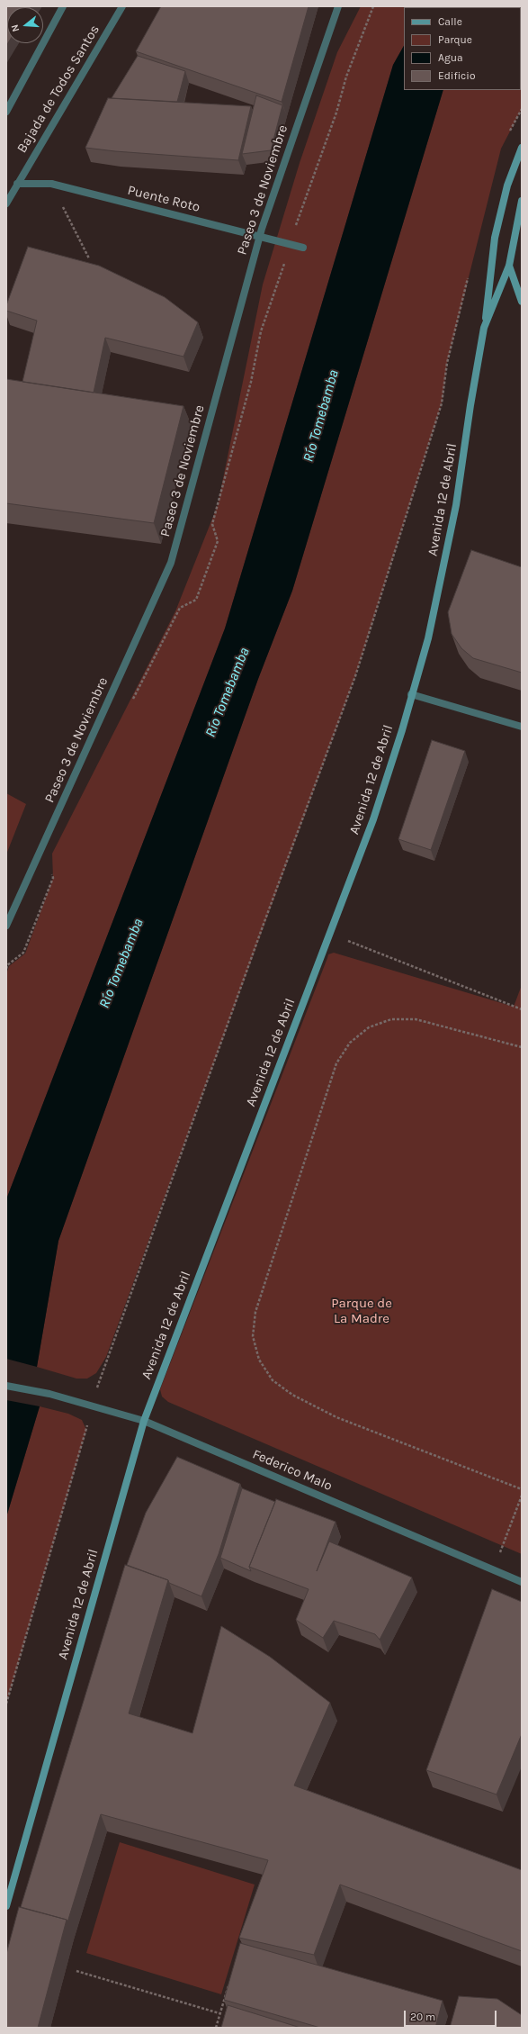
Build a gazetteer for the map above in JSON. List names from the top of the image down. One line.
{"streets":{"main road":["Avenida 12 de Abril"],"street":["Bajada de Todos Santos","Paseo 3 de Noviembre","Puente Roto","Federico Malo"]},"crossings":[["Bajada de Todos Santos","Puente Roto"],["Avenida 12 de Abril","Federico Malo"]],"water":["Río Tomebamba"],"parks":["Parque de La Madre"],"legend":["Calle","Parque","Agua","Edificio"],"scale_bar":"20 m","north":"left"}
